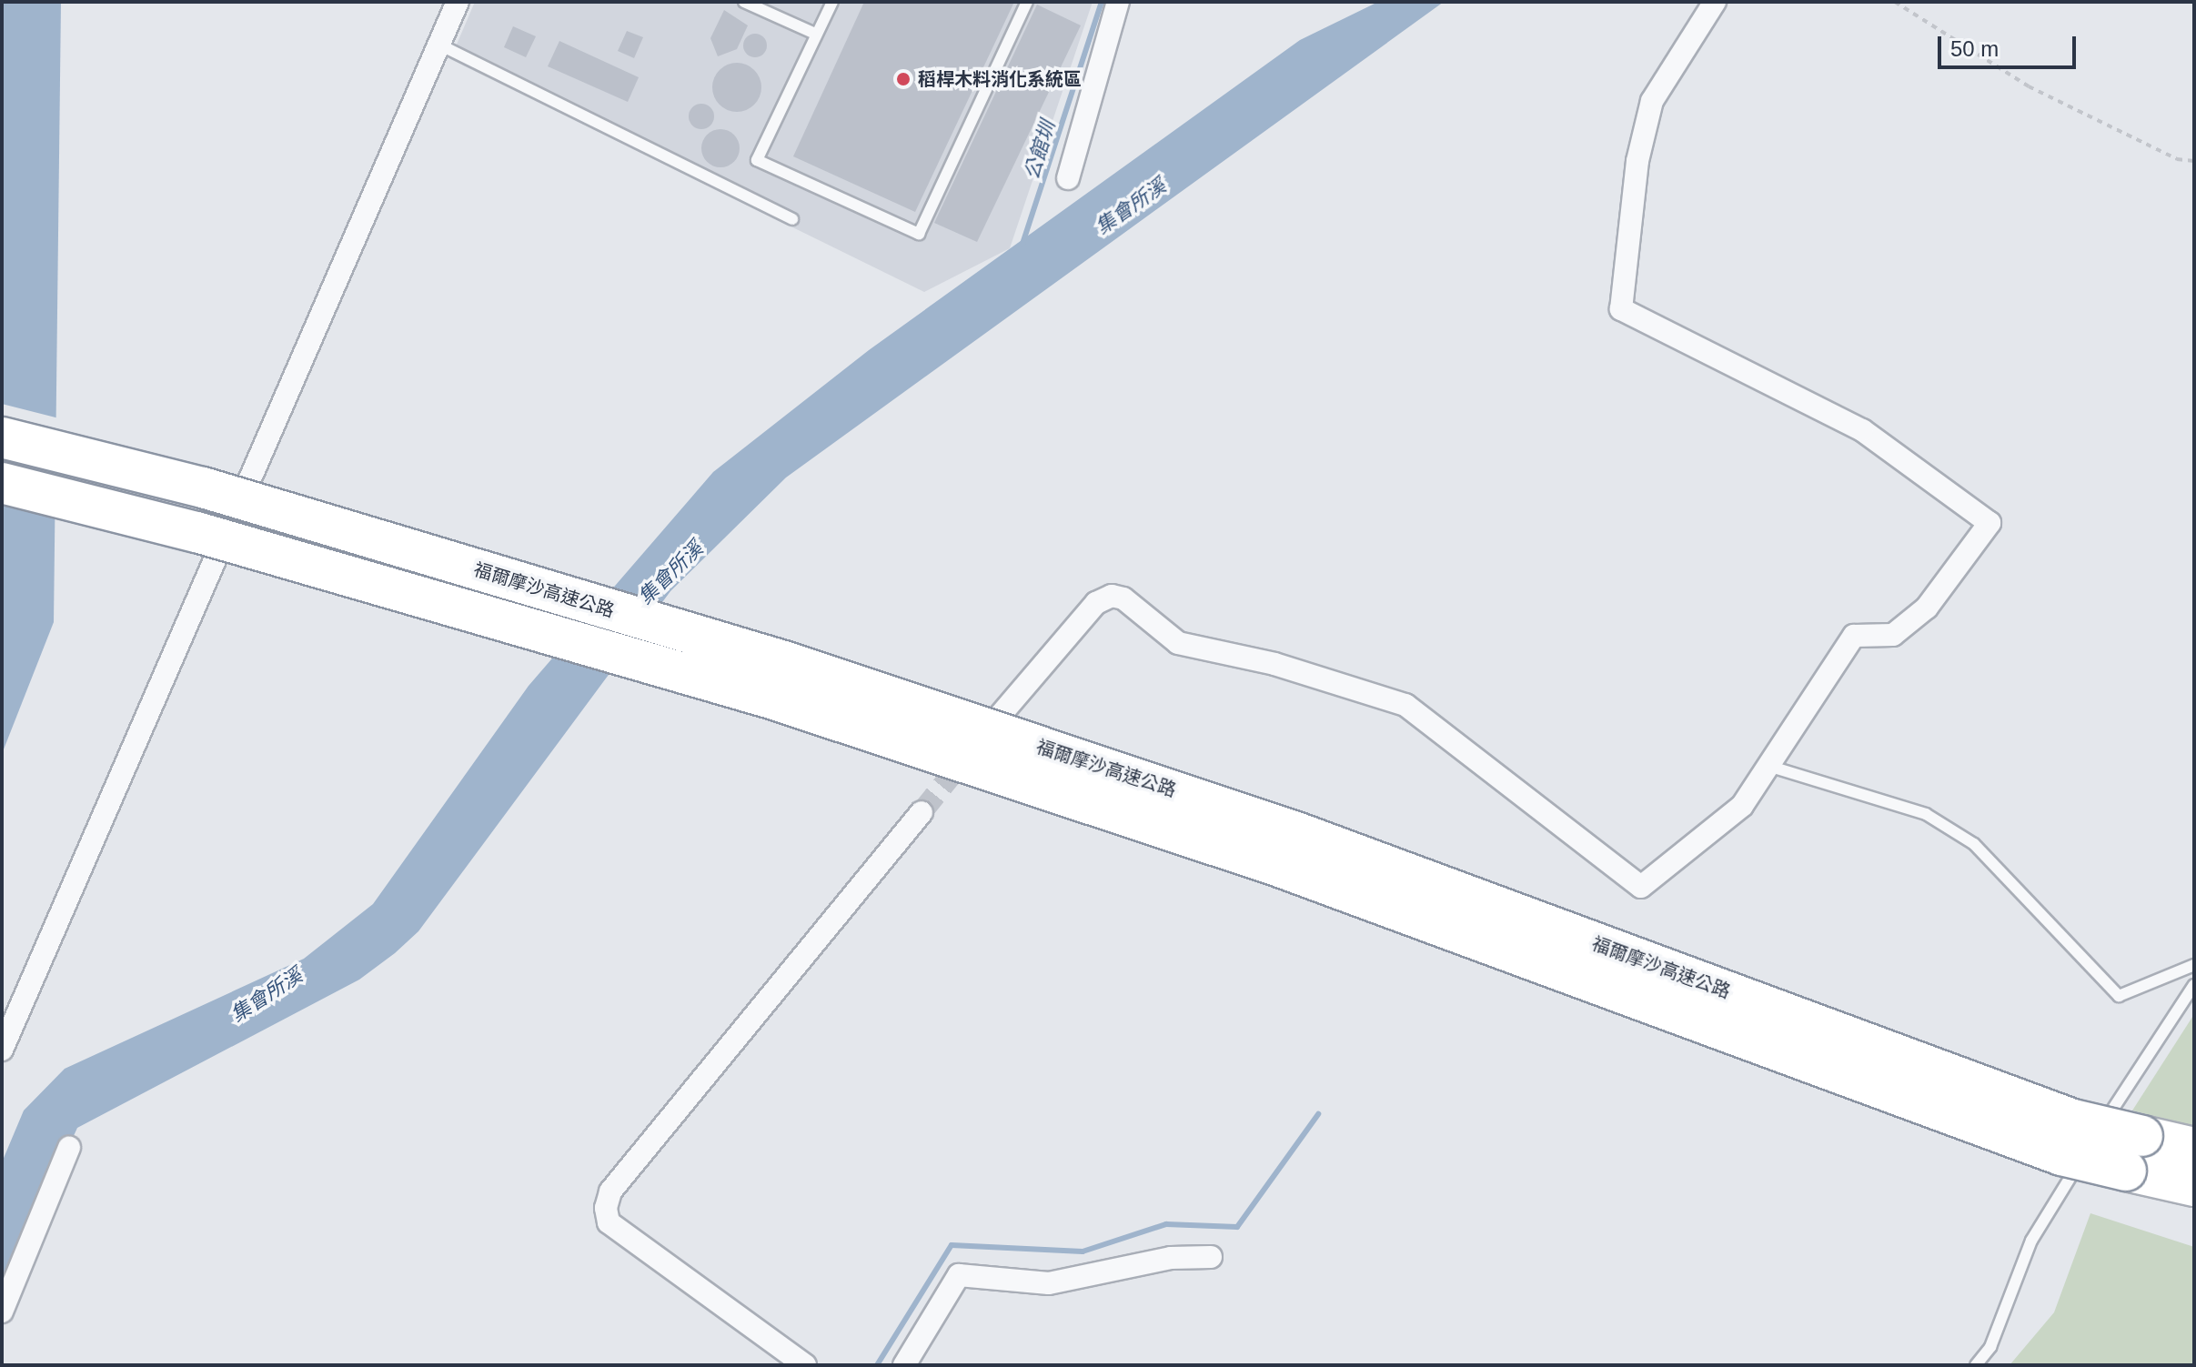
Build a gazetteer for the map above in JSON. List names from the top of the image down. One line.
{"streets":{"highway":["福爾摩沙高速公路"]},"water":["公館圳","集會所溪"],"places":["稻桿木料消化系統區"],"scale_bar":"50 m"}
